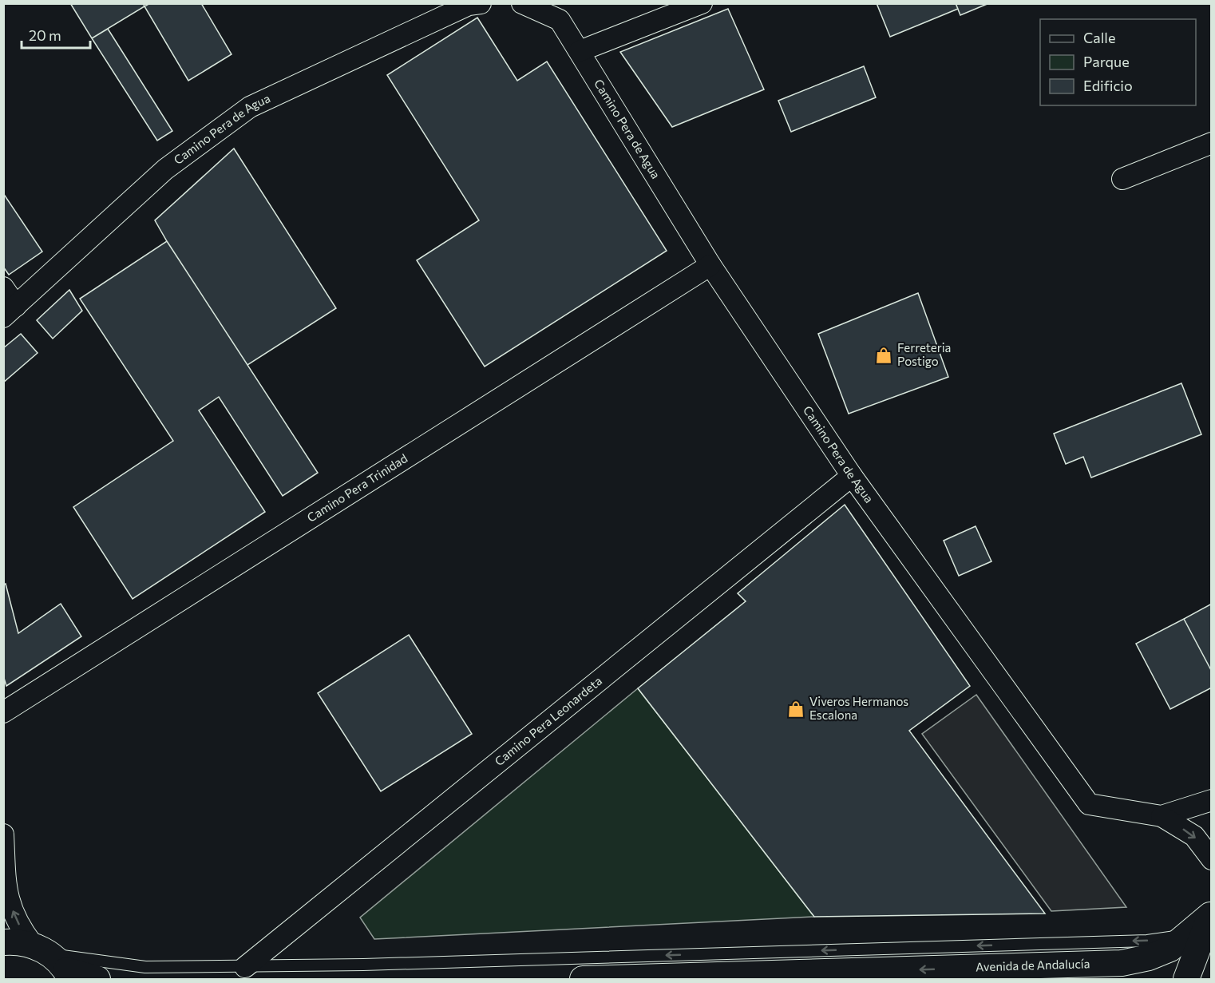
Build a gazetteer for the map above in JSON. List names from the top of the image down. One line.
{"streets":{"street":["Camino Pera de Agua","Camino Pera Trinidad","Camino Pera Leonardeta","Avenida de Andalucía"]},"crossings":[["Camino Pera de Agua","Camino Pera Trinidad"],["Camino Pera de Agua","Camino Pera Leonardeta"]],"one_way":["Avenida de Andalucía"],"places":{"shop":["Ferreteria Postigo","Viveros Hermanos Escalona"]},"legend":["Calle","Parque","Edificio"],"scale_bar":"20 m"}
